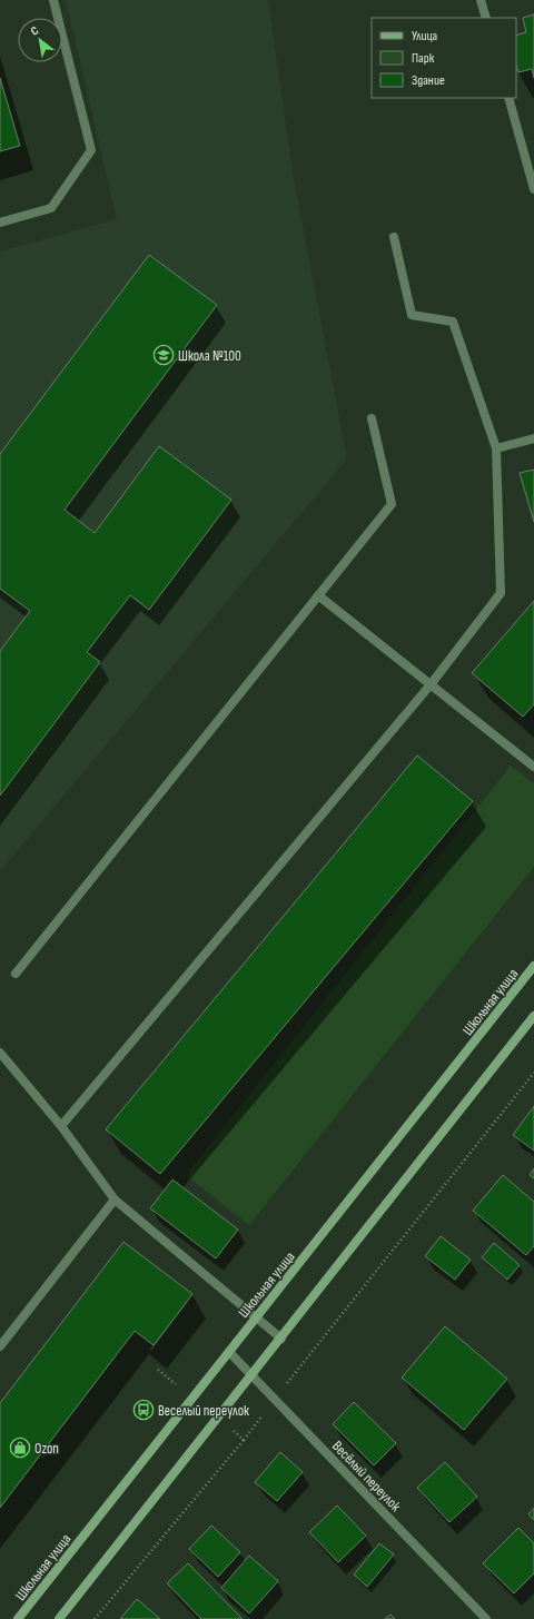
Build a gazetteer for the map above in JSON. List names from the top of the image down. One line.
{"streets":{"main road":["Школьная улица"],"street":["Весёлый переулок"]},"crossings":[["Школьная улица","Весёлый переулок"]],"places":{"school or university":["Школа №100"],"bus stop":["Веселый переулок"],"shop":["Ozon"]},"legend":["Улица","Парк","Здание"],"north":"top left"}
